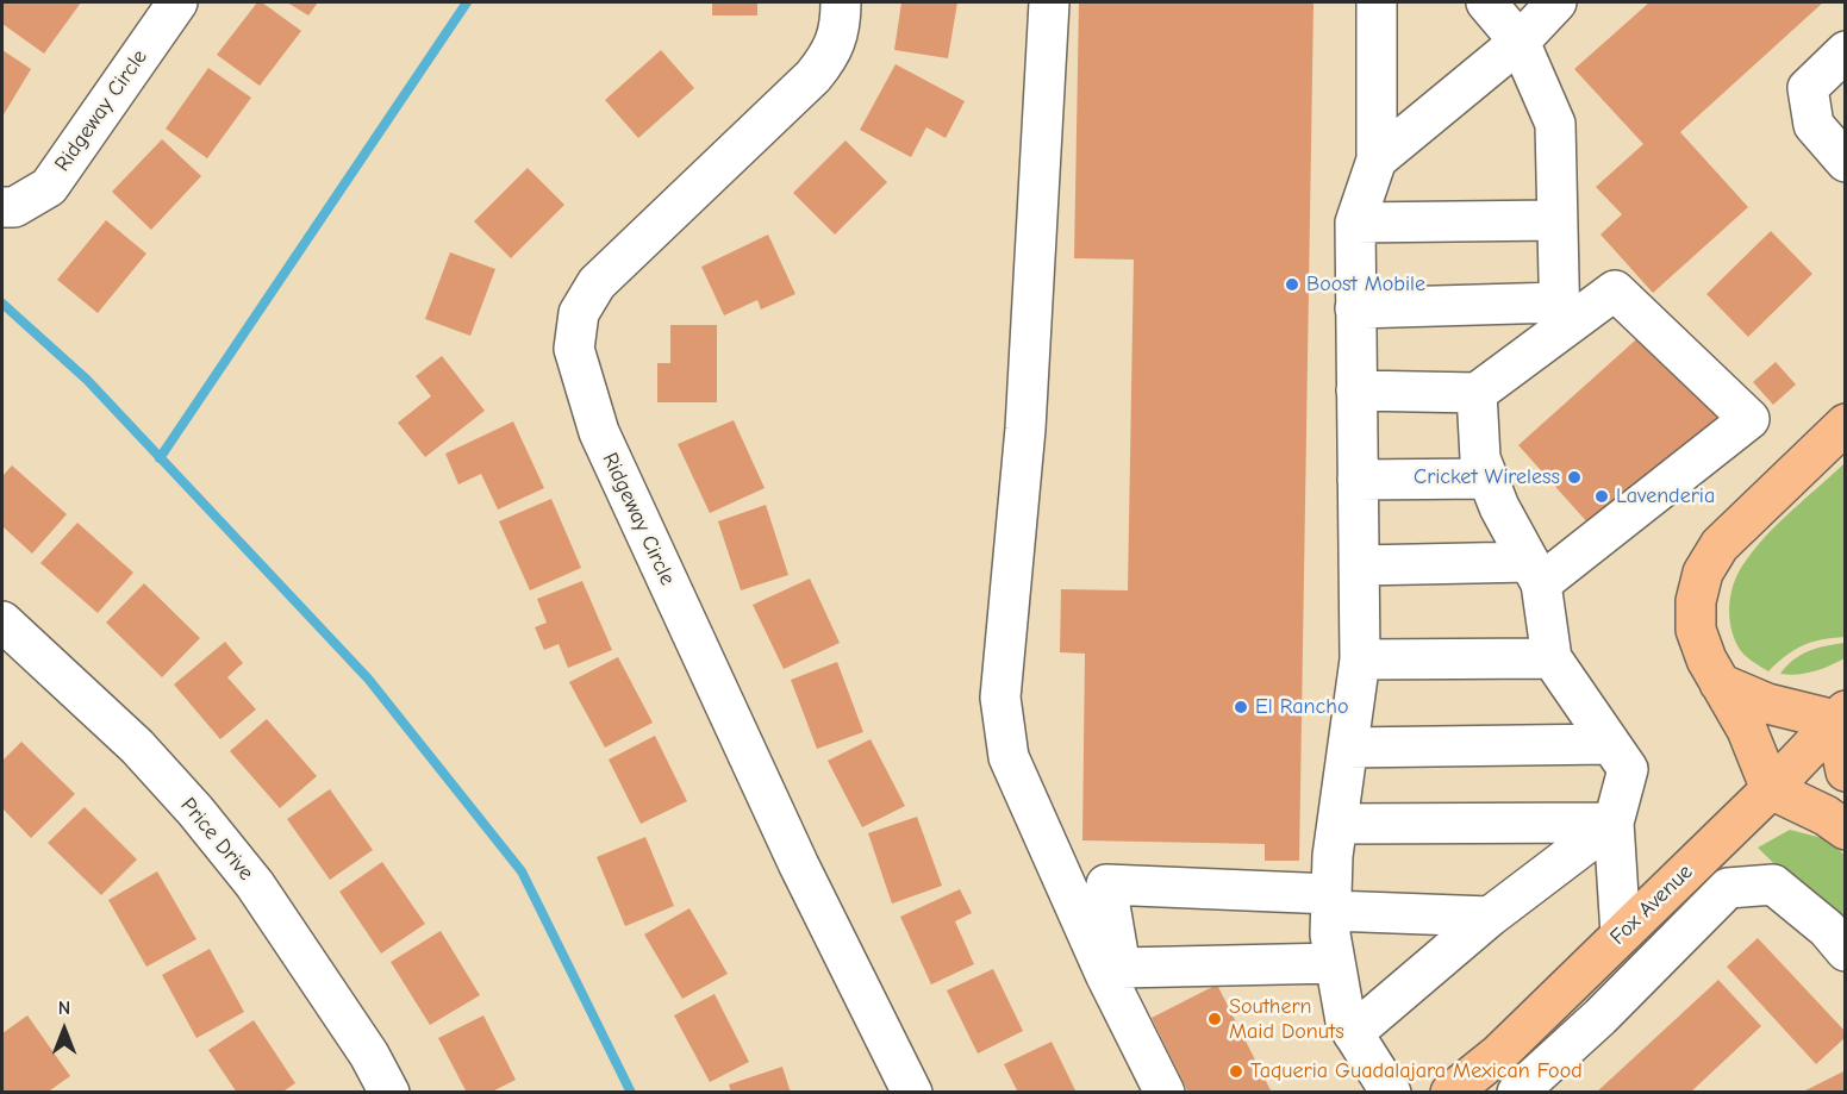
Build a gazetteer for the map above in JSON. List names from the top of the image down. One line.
{"streets":{"main road":["Fox Avenue"],"street":["Ridgeway Circle","Price Drive"]},"places":["Boost Mobile","Cricket Wireless","Lavenderia","El Rancho","Southern Maid Donuts","Taqueria Guadalajara Mexican Food"],"north":"top"}
